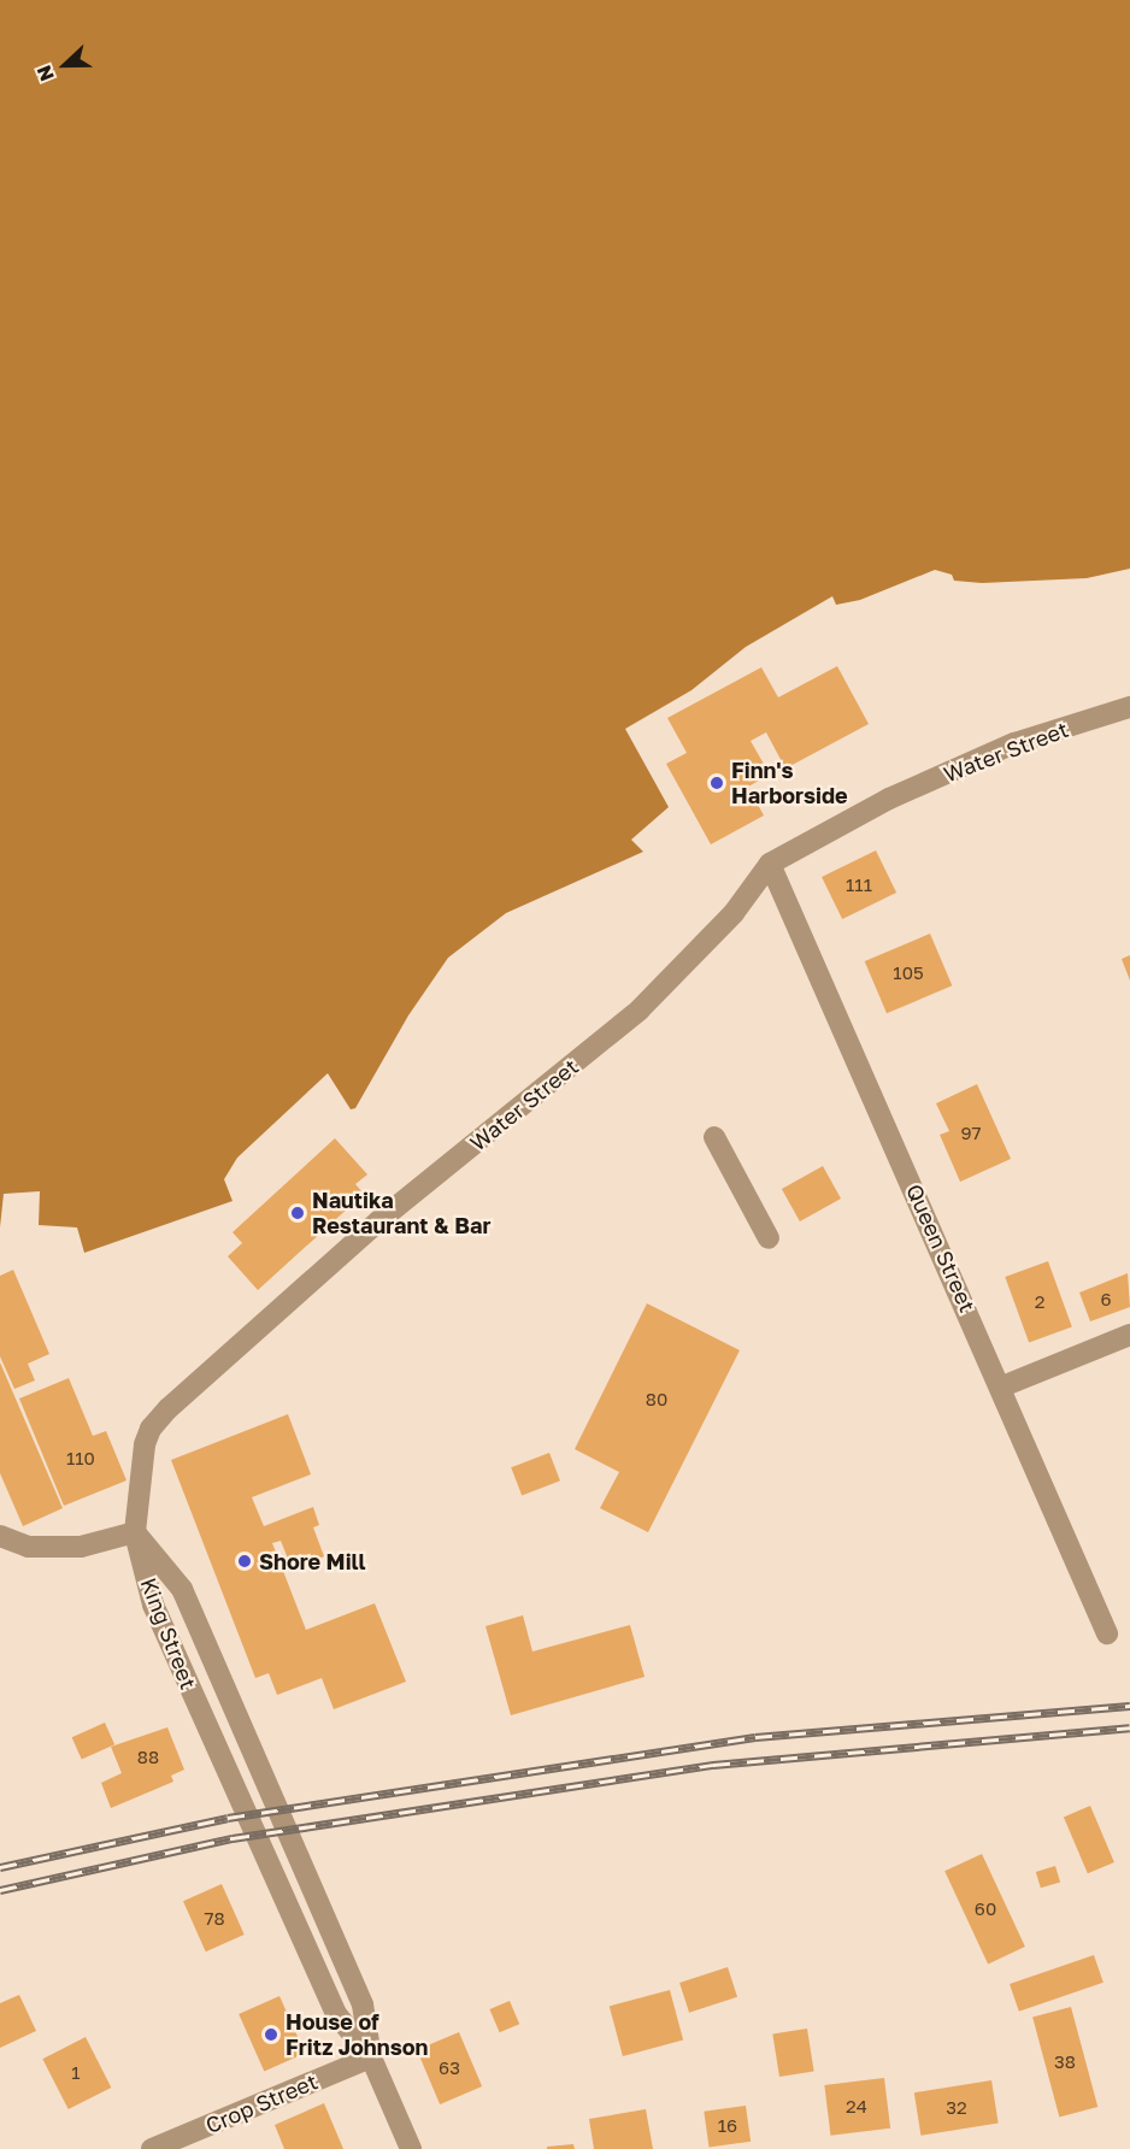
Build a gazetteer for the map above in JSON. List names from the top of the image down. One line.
{"streets":{"street":["Water Street","Queen Street","King Street","Crop Street"]},"crossings":[["Water Street","Queen Street"],["Water Street","King Street"],["King Street","Crop Street"]],"places":["Finn's Harborside","Nautika Restaurant & Bar","Shore Mill","House of Fritz Johnson"],"house_numbers":["111","105","97","6","2","80","110","88","60","78","38","63","1","24","32","16"],"north":"left"}
